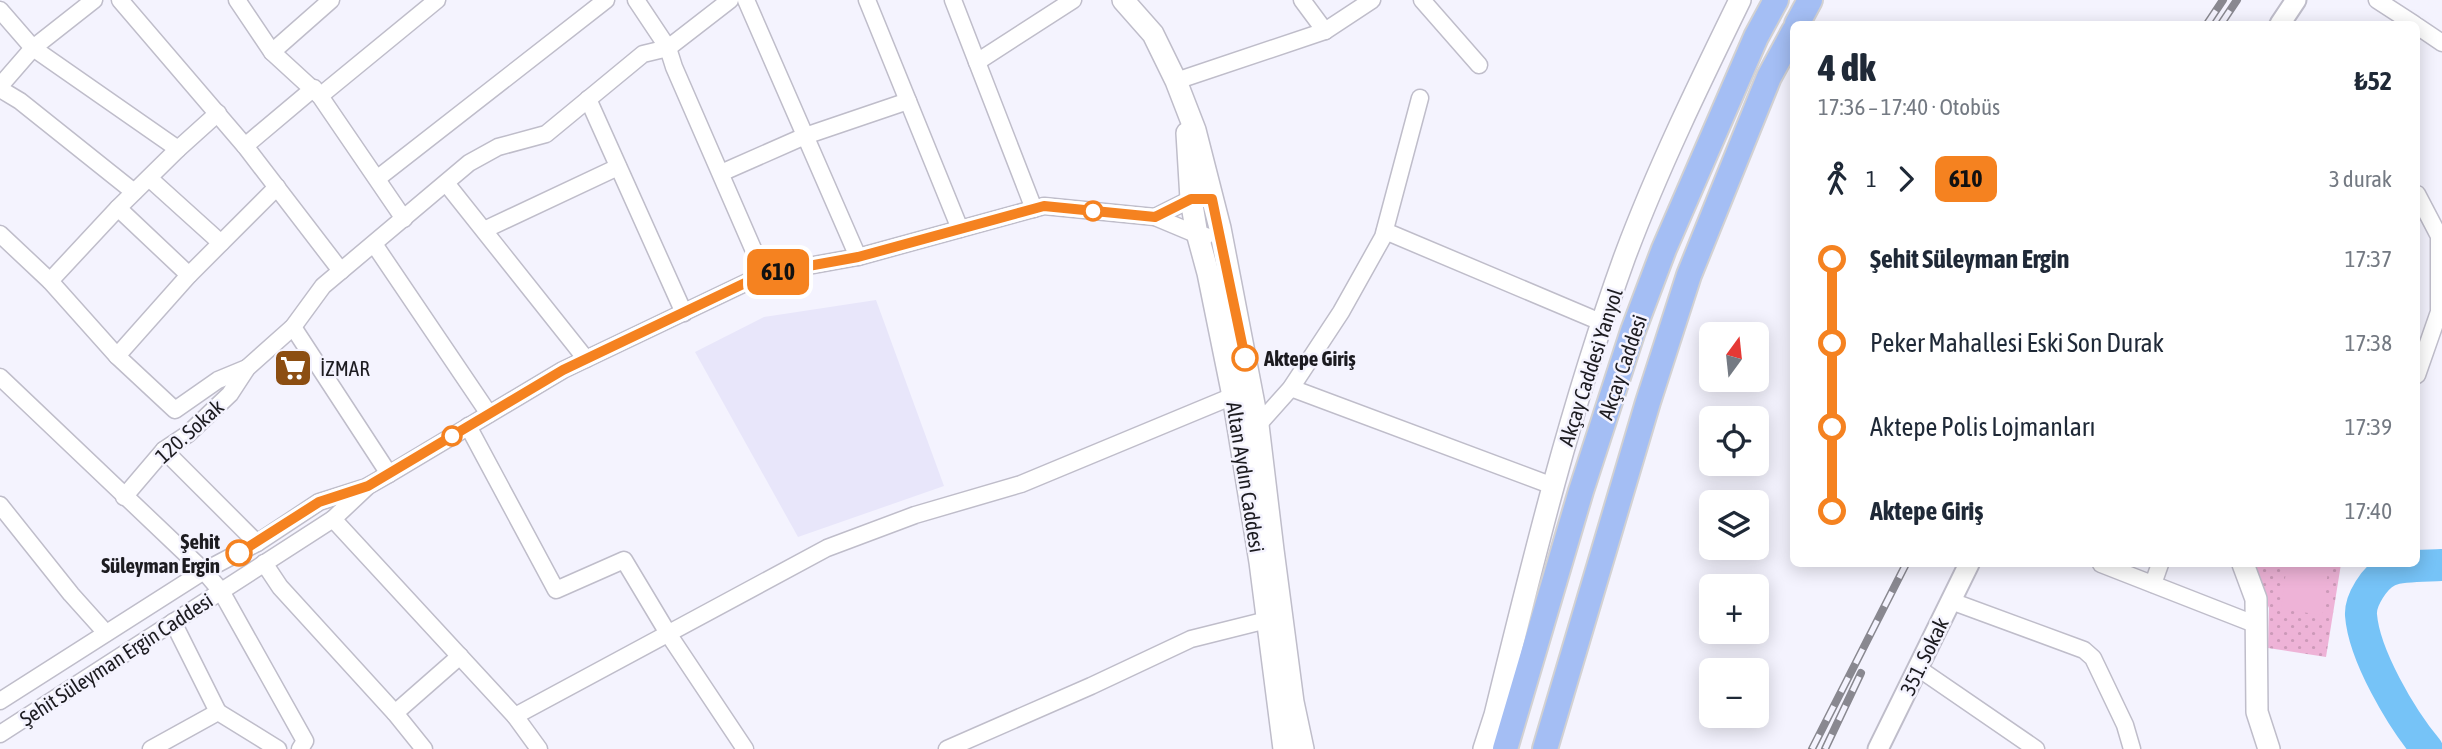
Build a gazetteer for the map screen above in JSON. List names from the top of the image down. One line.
{"streets":{"highway":["Akçay Caddesi"],"main road":["Akçay Caddesi Yanyol","Altan Aydın Caddesi"],"street":["120. Sokak","351. Sokak","Şehit Süleyman Ergin Caddesi"]},"crossings":[["Altan Aydın Caddesi","Şehit Süleyman Ergin Caddesi"]],"places":{"other":["Aktepe Giriş","Şehit Süleyman Ergin"],"supermarket":["İZMAR"]},"lines":["bus line 610"],"north":"top","page":{"on_map":"610","heading":["4 dk","17:36 – 17:40 · Otobüs","₺52"],"legs":["1","610","3 durak"],"list":[{"name":"Şehit Süleyman Ergin","value":"17:37"},{"name":"Peker Mahallesi Eski Son Durak","value":"17:38"},{"name":"Aktepe Polis Lojmanları","value":"17:39"},{"name":"Aktepe Giriş","value":"17:40"}],"map_buttons":["+","−"]}}
